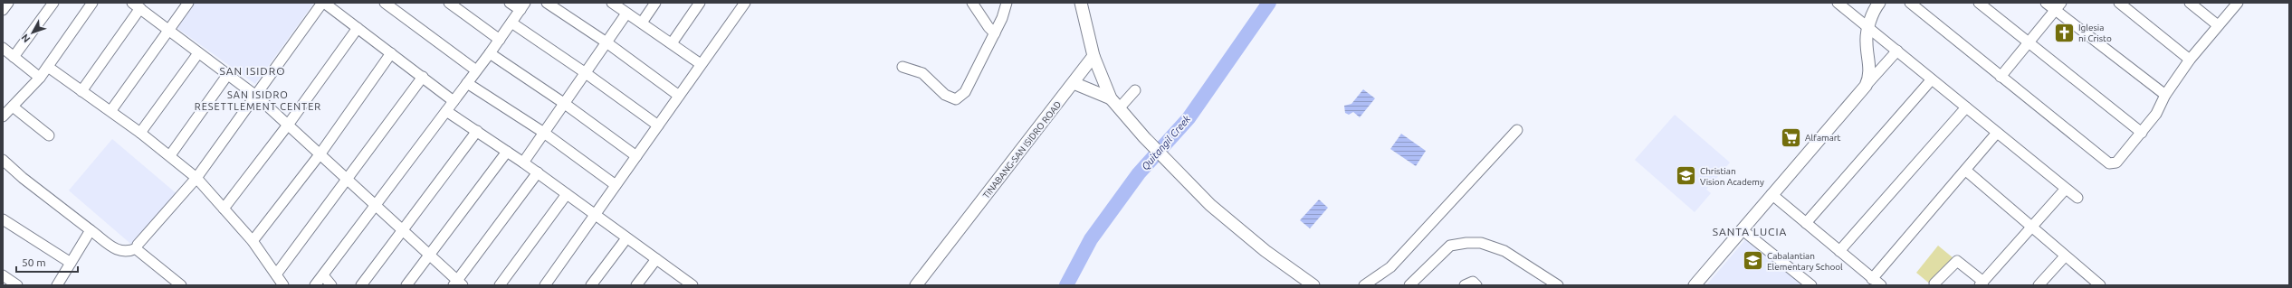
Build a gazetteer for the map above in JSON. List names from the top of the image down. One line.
{"streets":{"street":["TINABANG-SAN ISIDRO ROAD"]},"districts":["SAN ISIDRO","SAN ISIDRO RESETTLEMENT CENTER","SANTA LUCIA"],"water":["Quitangil Creek"],"places":{"church":["Iglesia ni Cristo"],"supermarket":["Alfamart"],"school or university":["Christian Vision Academy","Cabalantian Elementary School"]},"scale_bar":"50 m","north":"bottom left"}
